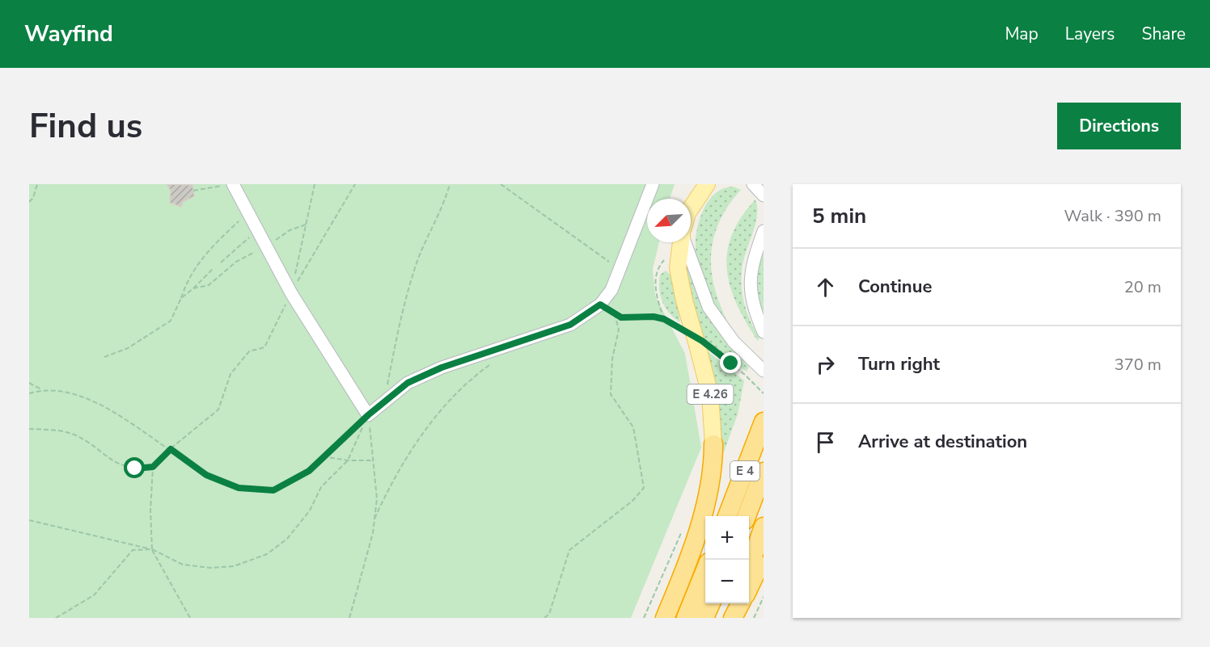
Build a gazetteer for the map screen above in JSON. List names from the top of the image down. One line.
{"streets":{"highway":["E 4.26","E 4"]},"north":"bottom left","page":{"header":"Wayfind","nav":["Map","Layers","Share"],"buttons":"Directions","title":"Find us","heading":["5 min","Walk · 390 m"],"list":[["Continue","20 m"],["Turn right","370 m"],"Arrive at destination"],"map_buttons":["+","−"]}}
